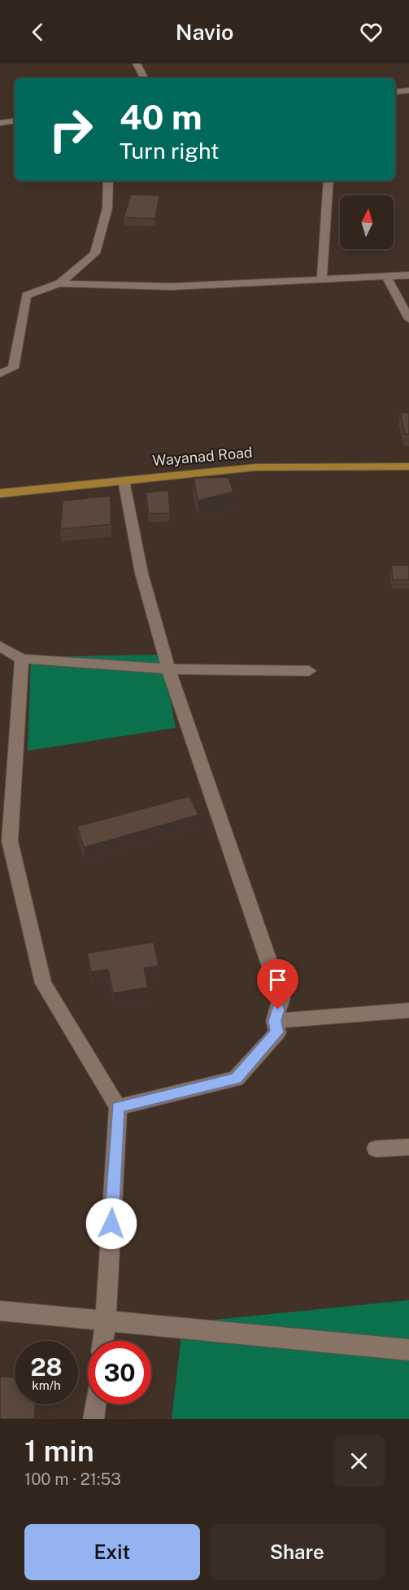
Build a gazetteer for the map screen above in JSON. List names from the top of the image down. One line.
{"streets":{"main road":["Wayanad Road"]},"north":"top","page":{"header":"Navio","turn":["40 m","Turn right"],"speed":"28 km/h","limit":"30","heading":["1 min","100 m · 21:53"],"buttons":["Exit","Share"]}}
